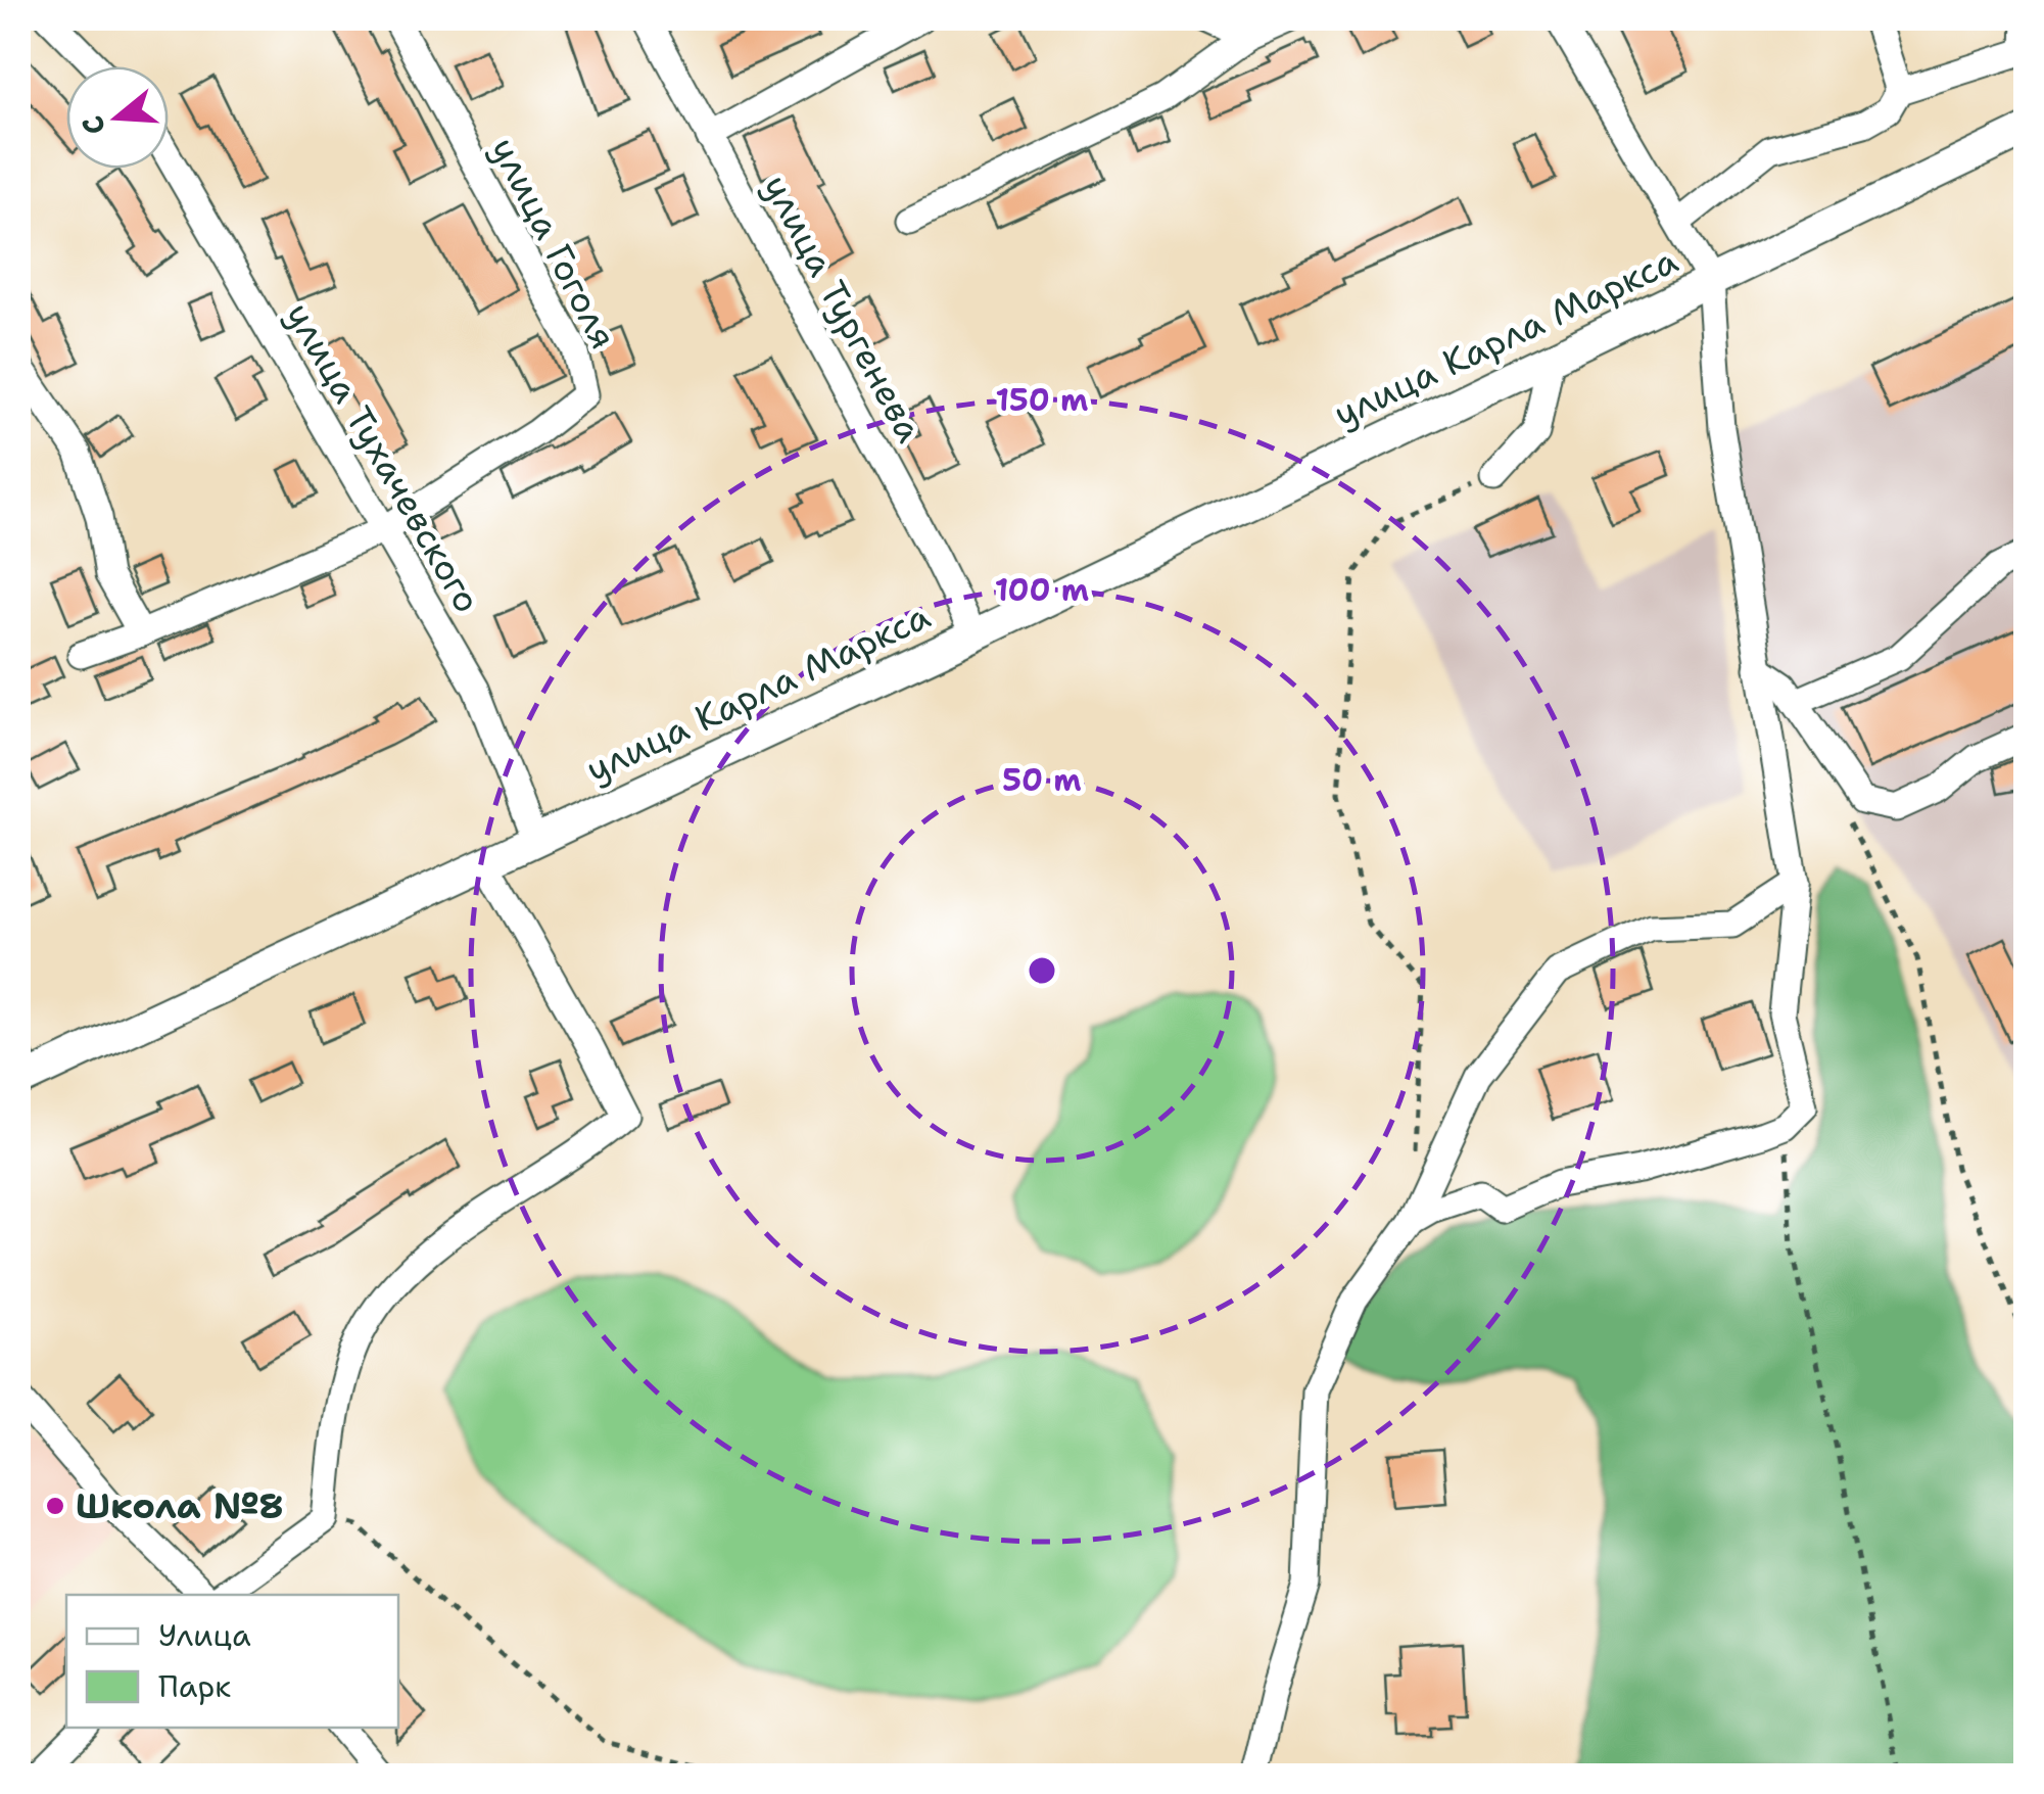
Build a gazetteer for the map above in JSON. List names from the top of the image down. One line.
{"streets":{"main road":["улица Карла Маркса"],"street":["улица Гоголя","улица Тургенева","улица Тухачевского"]},"crossings":[["улица Гоголя","улица Тухачевского"],["улица Тургенева","улица Карла Маркса"],["улица Карла Маркса","улица Тухачевского"]],"places":["Школа №8"],"legend":["Улица","Парк"],"north":"left","rings":["150 m","100 m","50 m"]}
